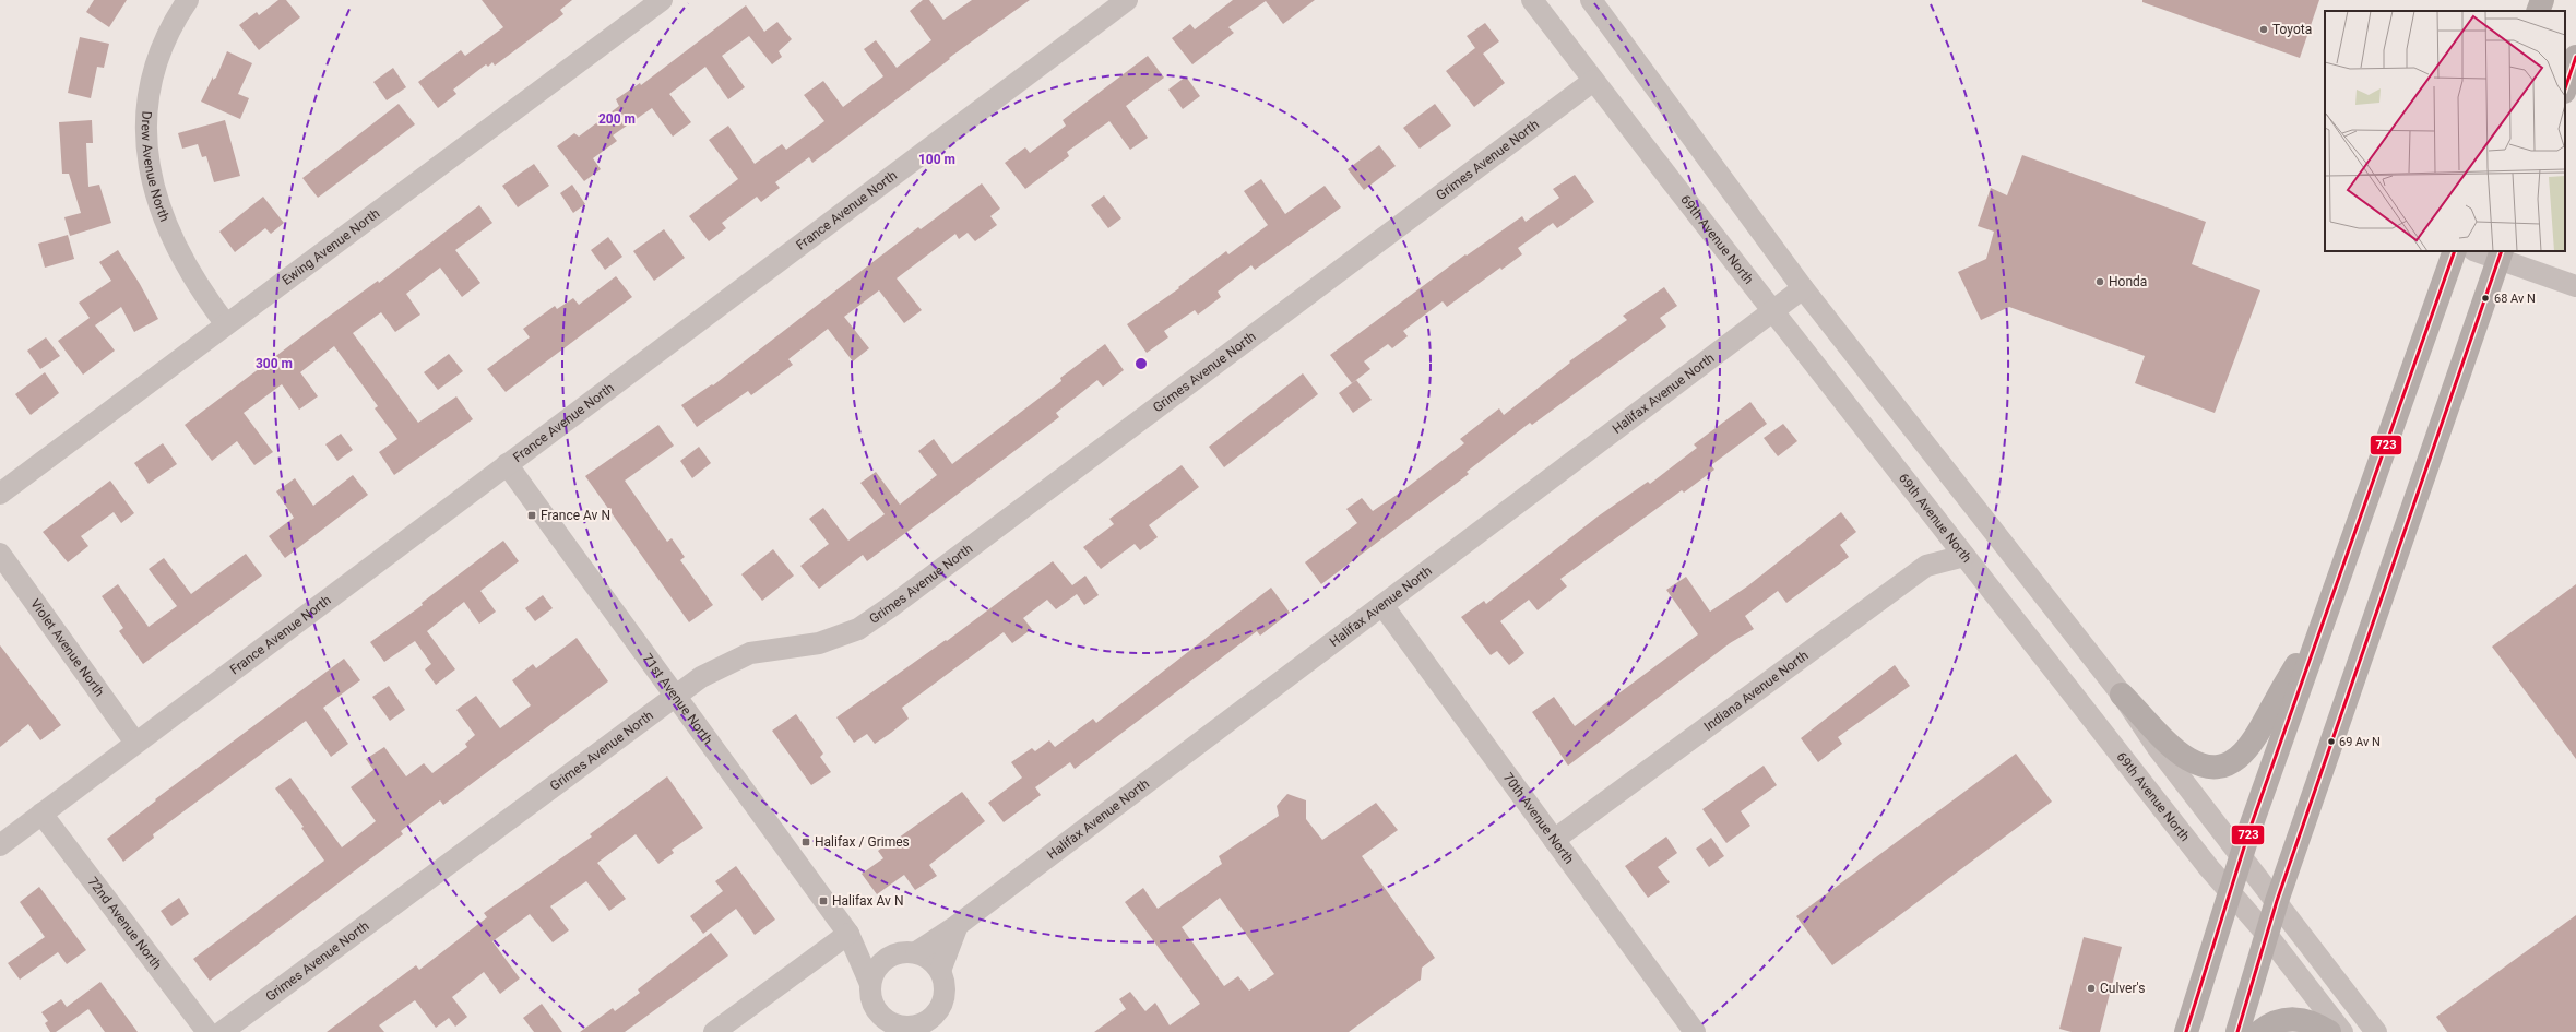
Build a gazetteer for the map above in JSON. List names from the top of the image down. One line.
{"streets":{"street":["Grimes Avenue North","Drew Avenue North","France Avenue North","69th Avenue North","Ewing Avenue North","Halifax Avenue North","Violet Avenue North","Indiana Avenue North","71st Avenue North","70th Avenue North","72nd Avenue North"]},"crossings":[["Grimes Avenue North","69th Avenue North"],["Grimes Avenue North","71st Avenue North"],["Drew Avenue North","Ewing Avenue North"],["France Avenue North","Violet Avenue North"],["France Avenue North","71st Avenue North"],["France Avenue North","72nd Avenue North"],["69th Avenue North","Halifax Avenue North"],["69th Avenue North","Indiana Avenue North"],["Halifax Avenue North","71st Avenue North"],["Halifax Avenue North","70th Avenue North"],["Indiana Avenue North","70th Avenue North"]],"places":{"other":["Toyota","Honda","68 Av N","69 Av N","Culver's"],"transit":["France Av N","Halifax / Grimes","Halifax Av N"]},"lines":["transit line 723"],"rings":["200 m","100 m","300 m"]}
